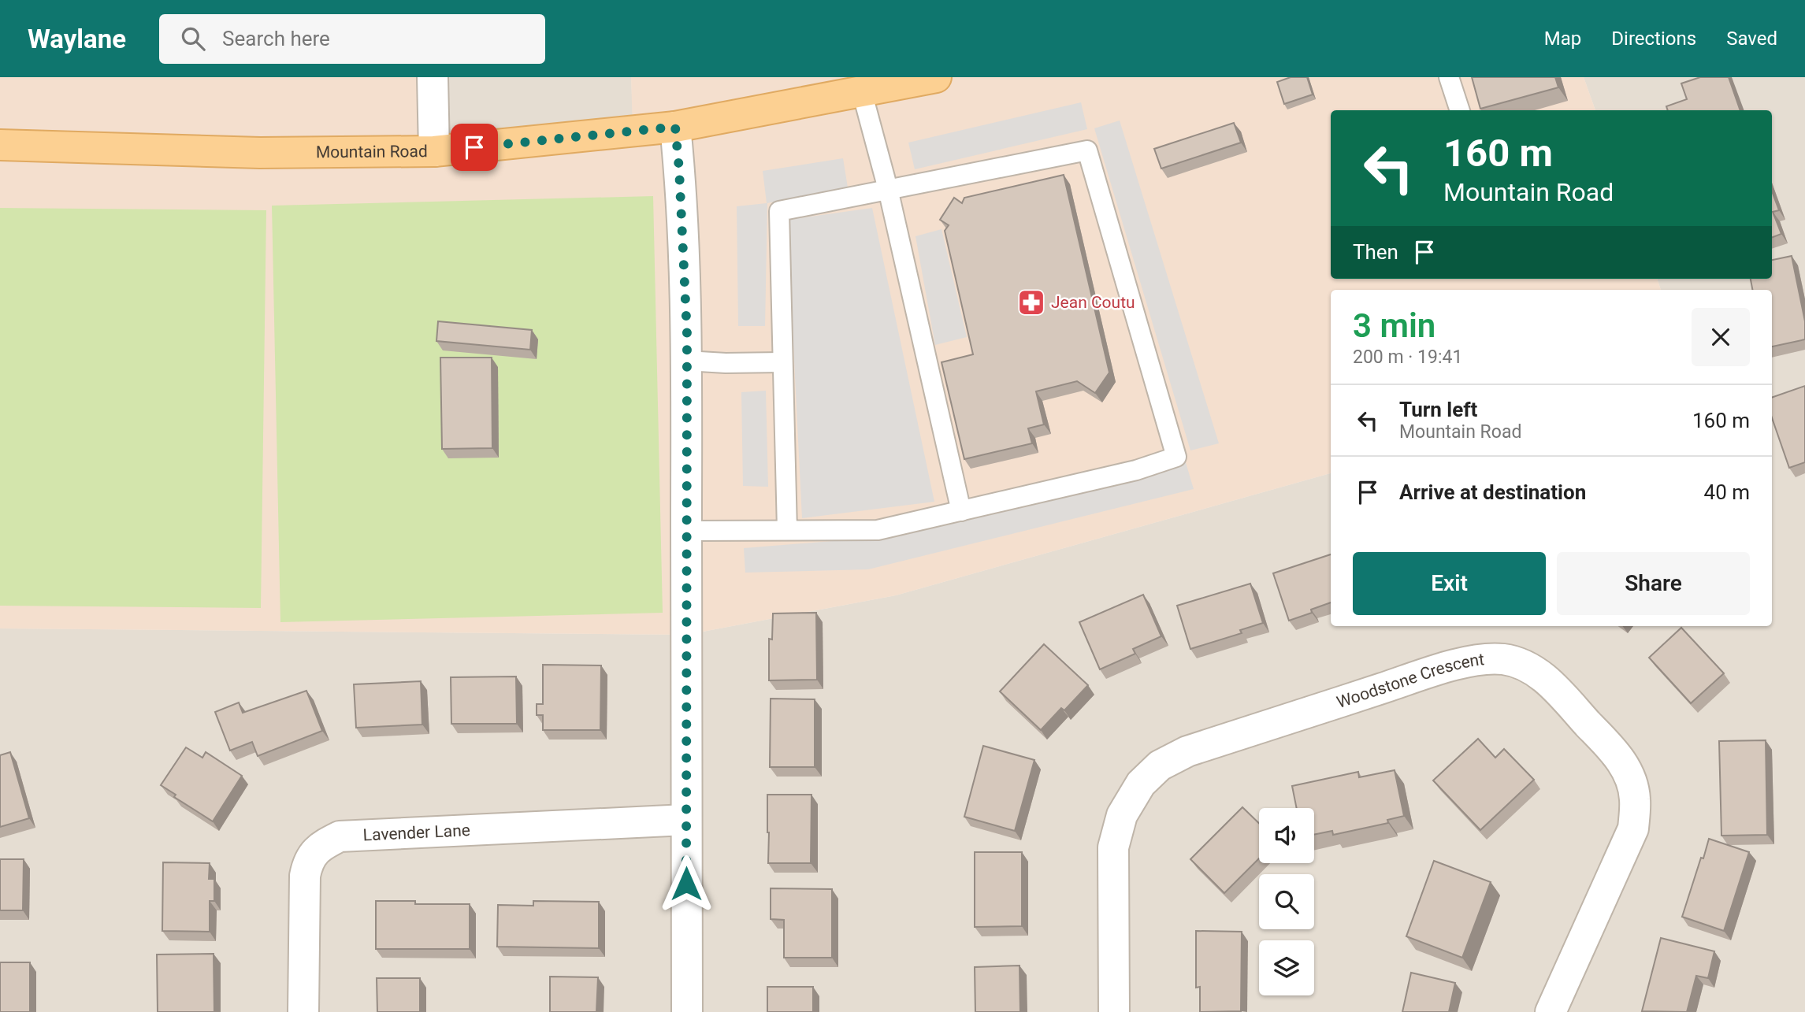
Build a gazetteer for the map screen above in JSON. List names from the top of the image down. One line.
{"streets":{"main road":["Mountain Road"],"street":["Woodstone Crescent","Lavender Lane"]},"places":{"pharmacy":["Jean Coutu"]},"page":{"header":"Waylane","search":"Search here","nav":["Map","Directions","Saved"],"turn":["160 m","Mountain Road"],"then":"Then","heading":["3 min","200 m · 19:41"],"list":[{"name":"Turn left","note":"Mountain Road","value":"160 m"},{"name":"Arrive at destination","value":"40 m"}],"buttons":["Exit","Share"]}}
